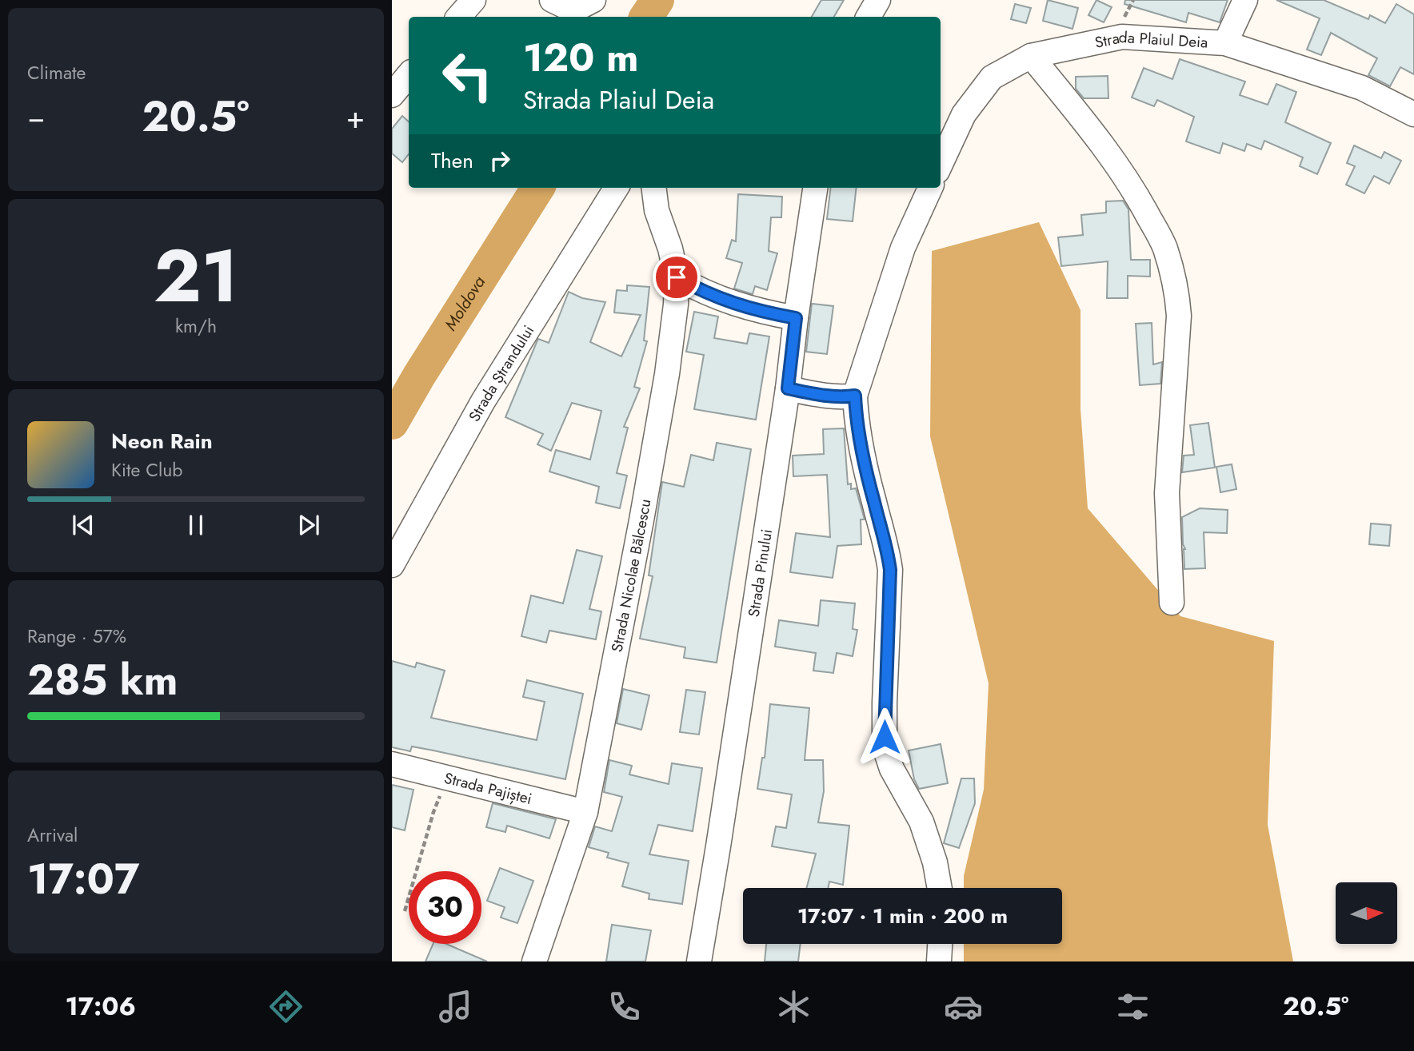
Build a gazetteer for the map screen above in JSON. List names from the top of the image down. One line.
{"streets":{"street":["Strada Plaiul Deia","Strada Ștrandului","Strada Pinului","Strada Nicolae Bălcescu","Strada Pajiștei"]},"crossings":[["Strada Nicolae Bălcescu","Strada Pajiștei"]],"water":["Moldova"],"north":"right","page":{"tile":["Climate",["21","km/h"],["Range · 57%","285 km"],["Arrival","17:07"]],"turn":["120 m","Strada Plaiul Deia"],"heat":["−","20.5°","+"],"then":"Then","song":["Neon Rain","Kite Club"],"limit":"30","trip":"17:07 · 1 min · 200 m","tabs":["17:06","20.5°"]}}
